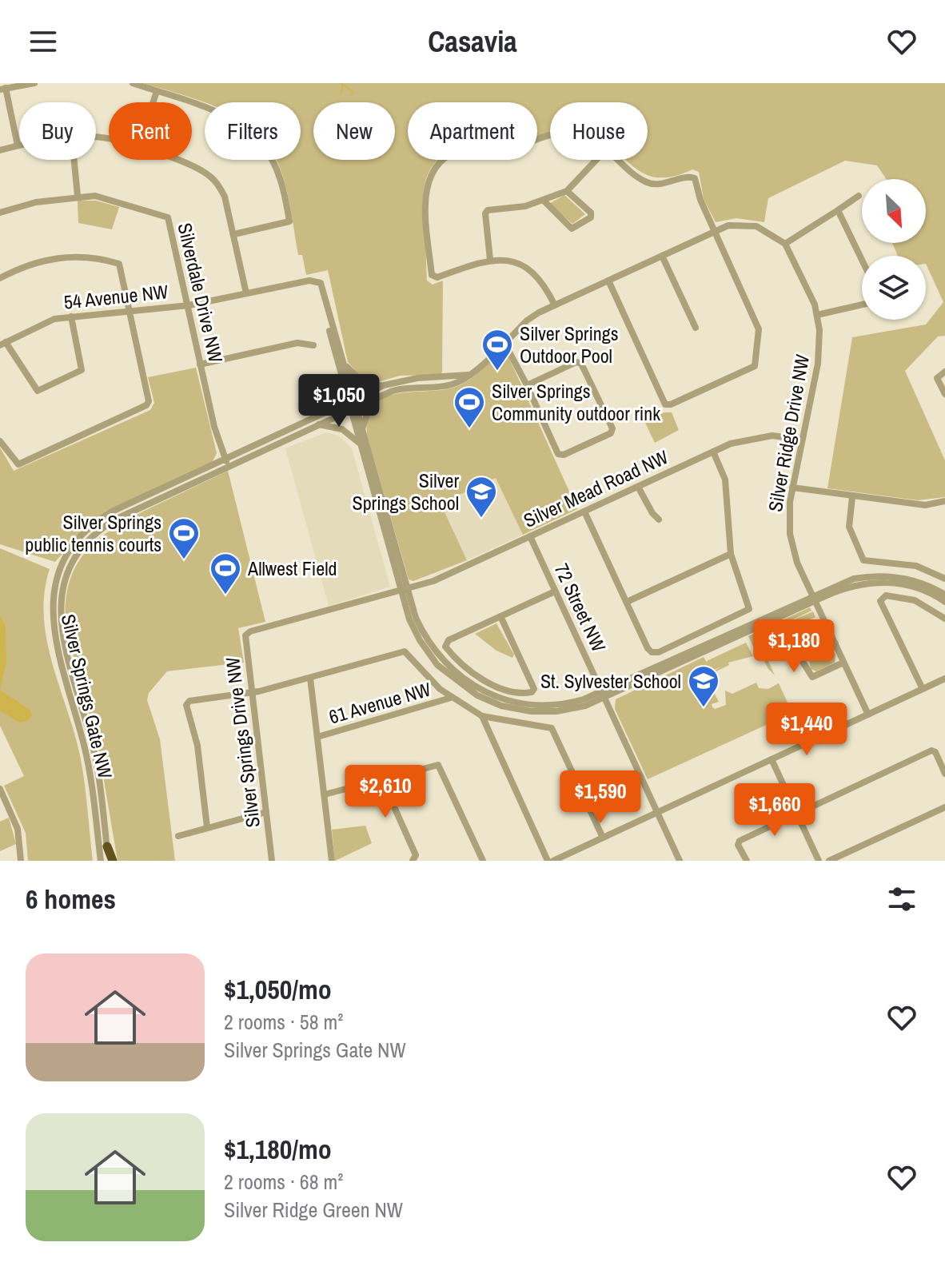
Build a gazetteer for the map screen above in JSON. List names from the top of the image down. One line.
{"streets":{"street":["Silverdale Drive NW","54 Avenue NW","Silver Ridge Drive NW","Silver Mead Road NW","72 Street NW","Silver Springs Gate NW","61 Avenue NW","Silver Springs Drive NW"]},"crossings":[["Silverdale Drive NW","54 Avenue NW"],["Silverdale Drive NW","Silver Springs Gate NW"],["Silver Ridge Drive NW","Silver Mead Road NW"],["Silver Mead Road NW","72 Street NW"],["Silver Mead Road NW","Silver Springs Drive NW"]],"places":{"sports":["Silver Springs Outdoor Pool","Silver Springs Community outdoor rink","Silver Springs public tennis courts","Allwest Field"],"school or university":["Silver Springs School","St. Sylvester School"]},"north":"bottom right","page":{"header":"Casavia","chip":["Buy","Rent","Filters","New","Apartment","House"],"price":["$1,050","$1,180","$1,440","$2,610","$1,590","$1,660"],"heading":"6 homes","list":[{"name":"$1,050/mo","note":"2 rooms · 58 m² · Silver Springs Gate NW"},{"name":"$1,180/mo","note":"2 rooms · 68 m² · Silver Ridge Green NW"}]}}
